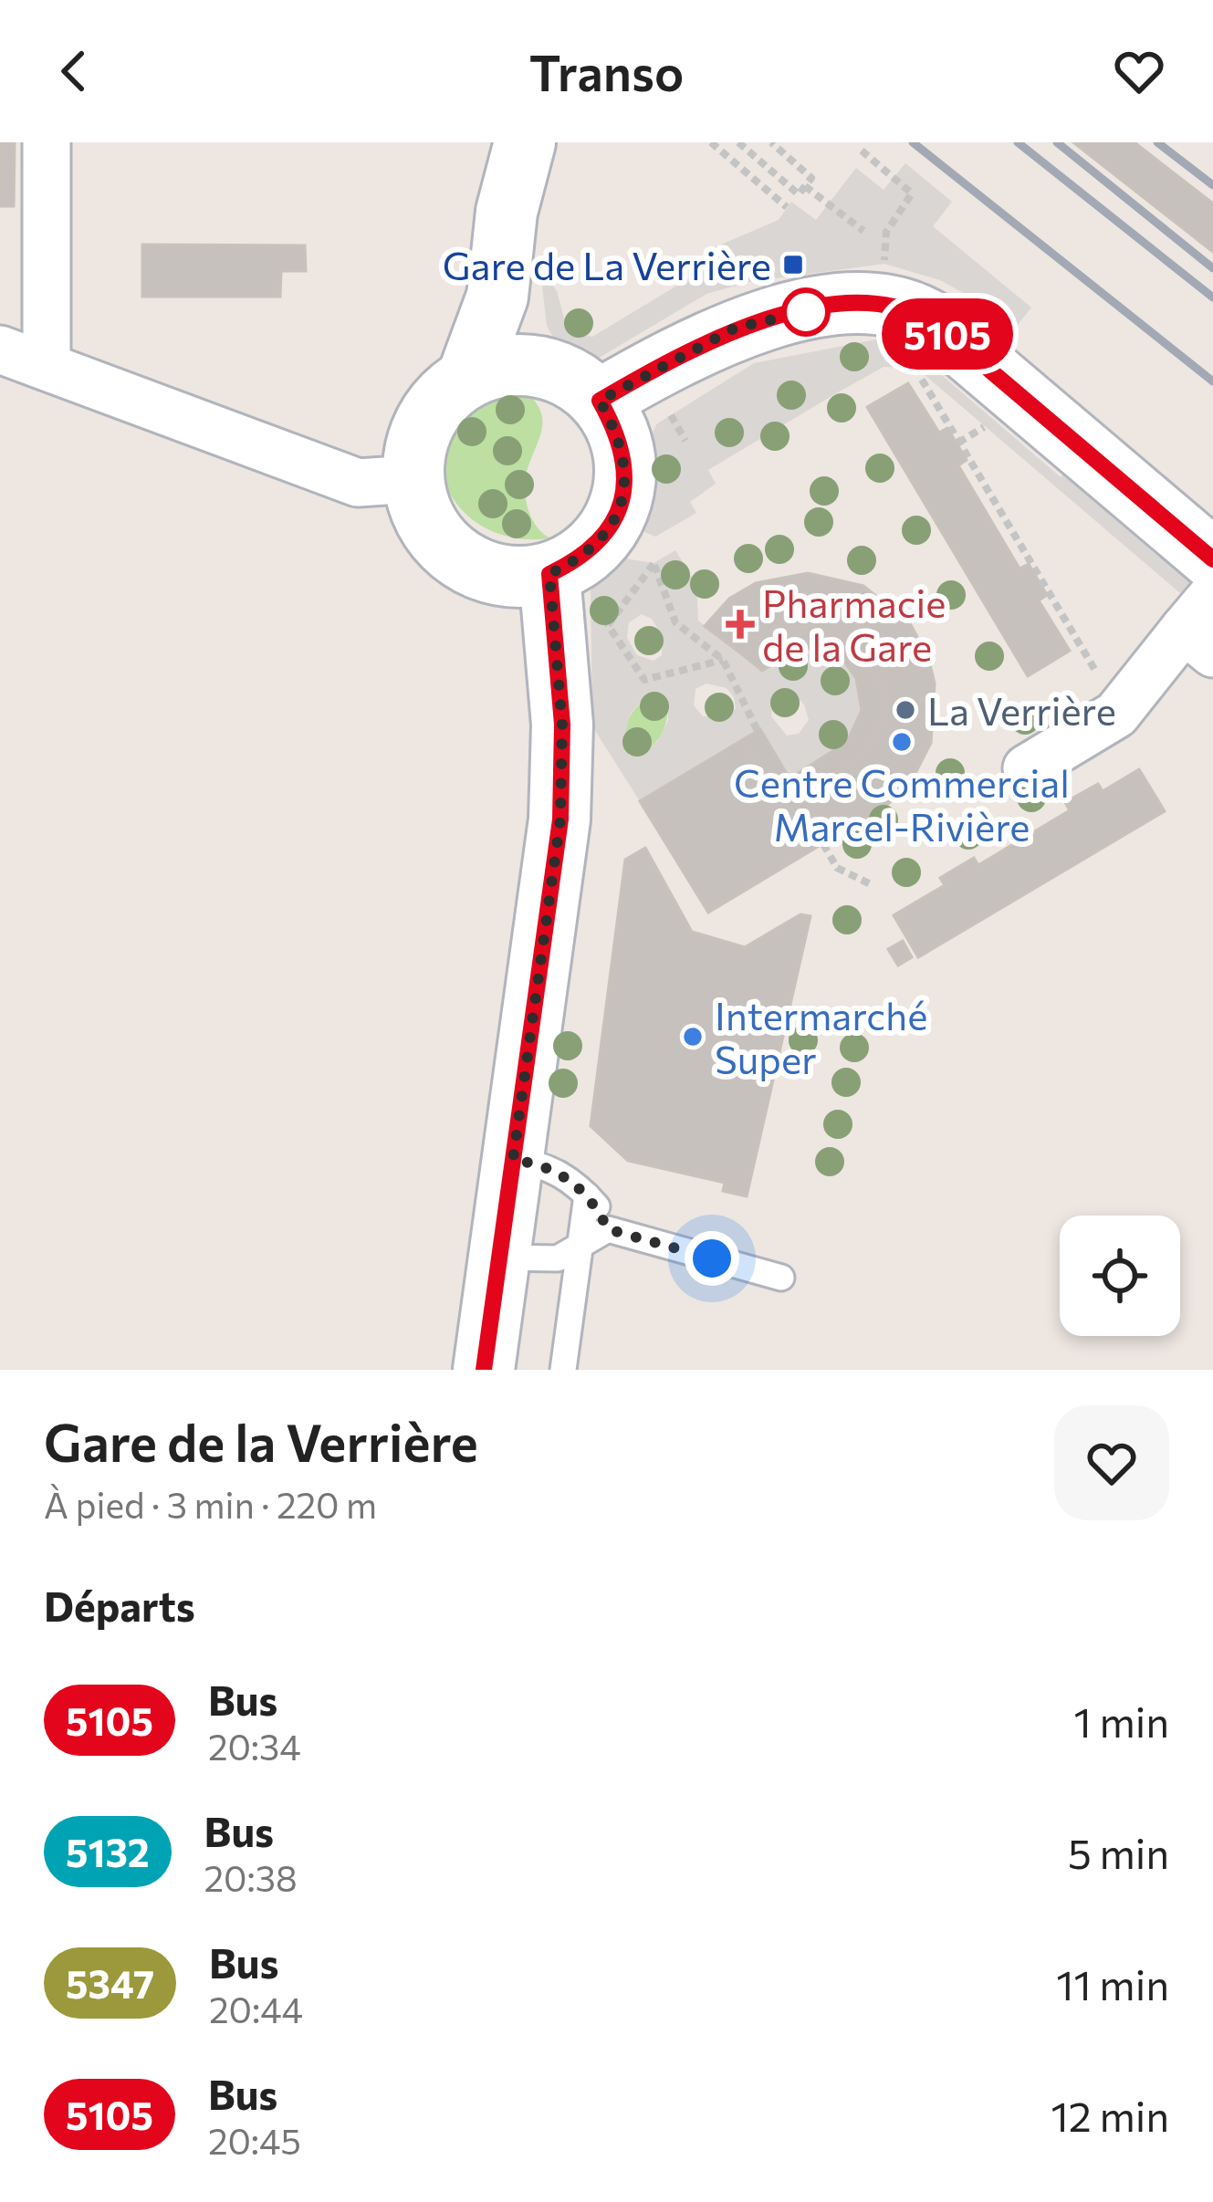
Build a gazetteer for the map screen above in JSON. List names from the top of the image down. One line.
{"places":{"transit":["Gare de La Verrière"],"health":["Pharmacie de la Gare"],"other":["La Verrière","Centre Commercial Marcel-Rivière","Intermarché Super"]},"lines":["bus line 5105"],"page":{"header":"Transo","on_map":"5105","heading":[["Gare de la Verrière","À pied · 3 min · 220 m"],"Départs"],"list":[{"mark":"5105","name":"Bus","note":"20:34","value":"1 min"},{"mark":"5132","name":"Bus","note":"20:38","value":"5 min"},{"mark":"5347","name":"Bus","note":"20:44","value":"11 min"},{"mark":"5105","name":"Bus","note":"20:45","value":"12 min"}]}}
